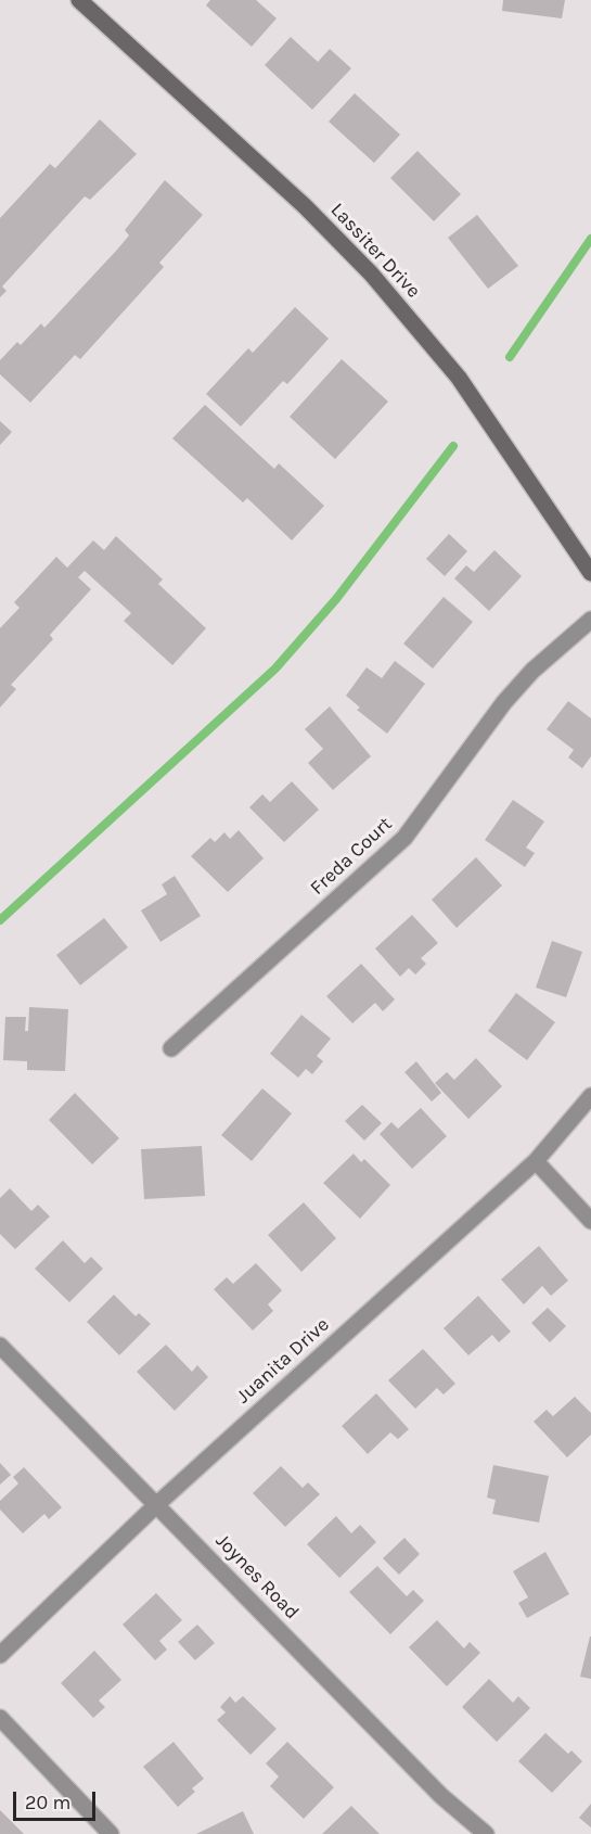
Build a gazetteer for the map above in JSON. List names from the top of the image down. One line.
{"streets":{"street":["Lassiter Drive","Freda Court","Juanita Drive","Joynes Road"]},"crossings":[["Juanita Drive","Joynes Road"]],"scale_bar":"20 m"}
